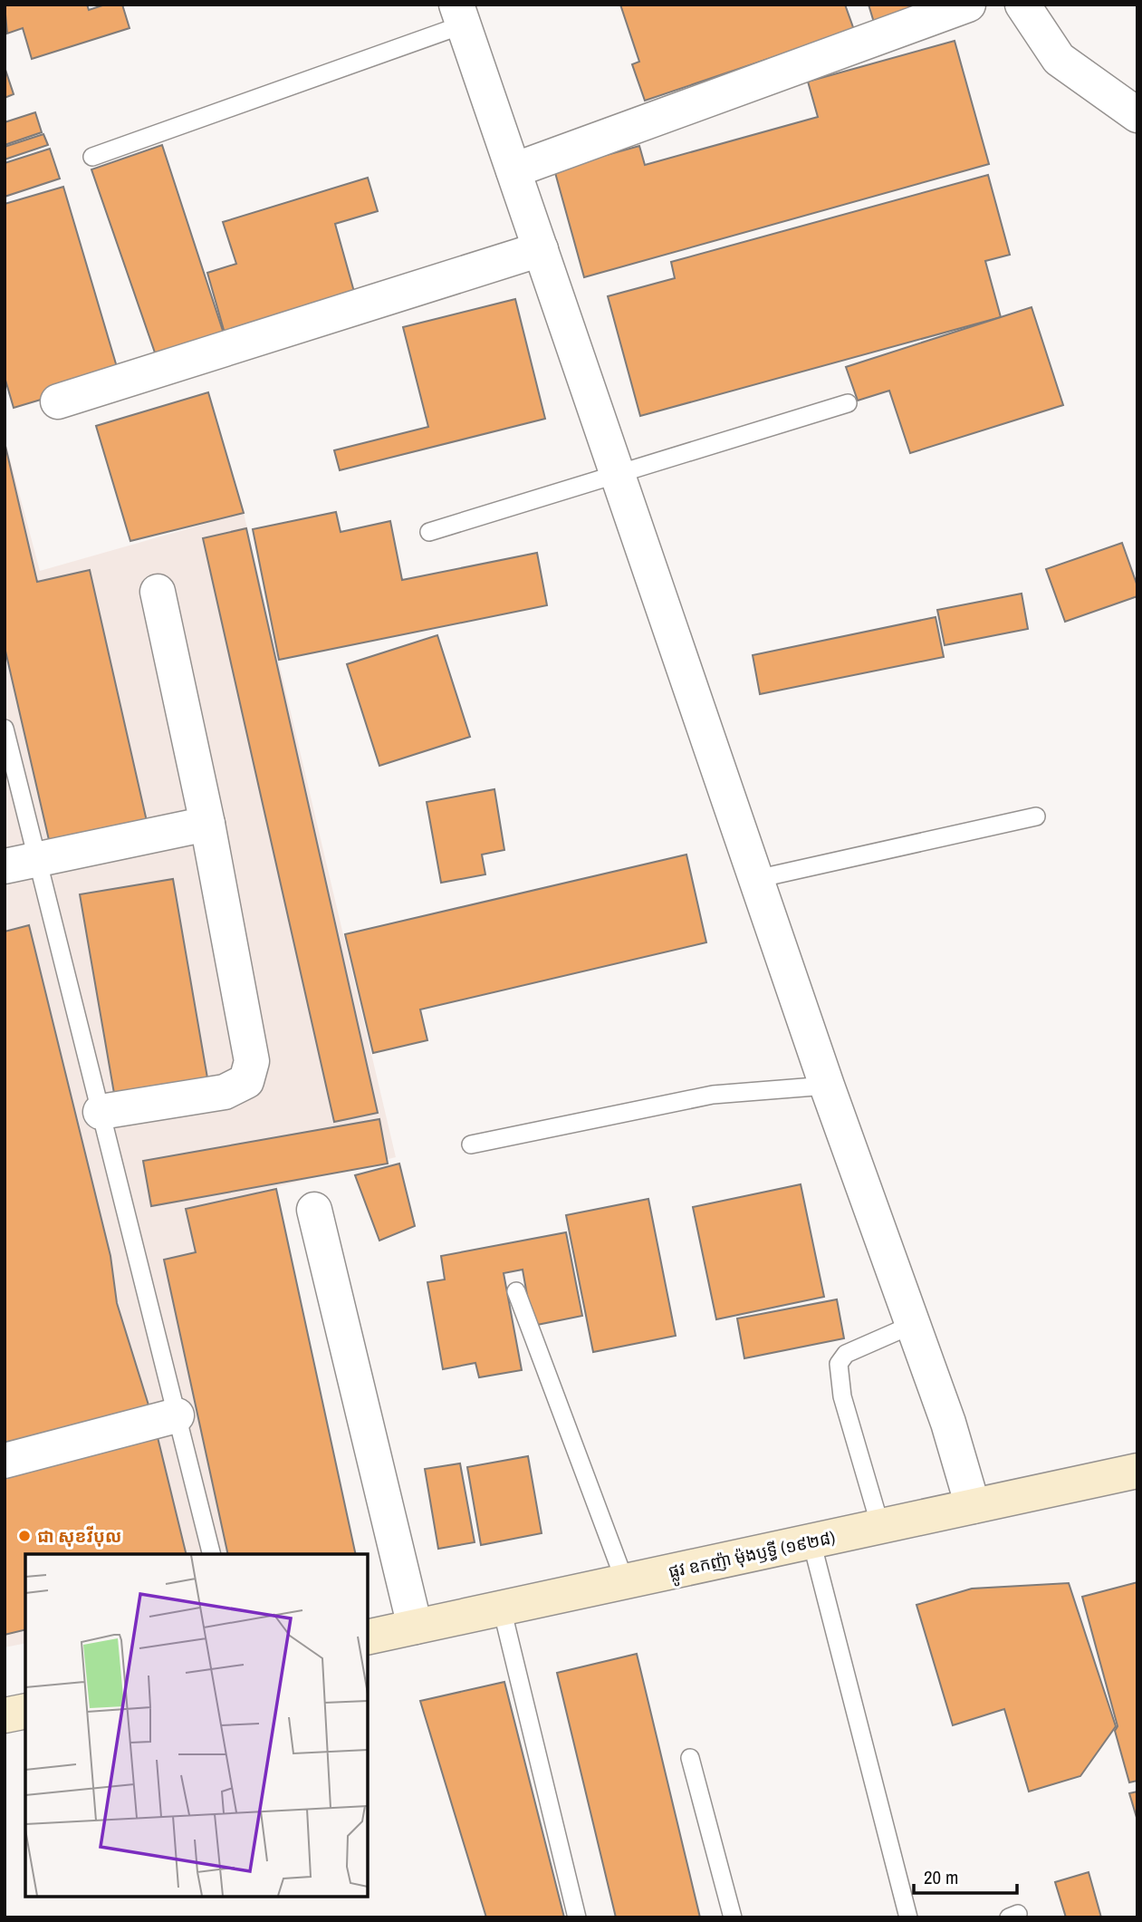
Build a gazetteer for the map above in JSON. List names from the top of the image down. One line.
{"streets":{"main road":["ផ្លូវ ឧកញ៉ា ម៉ុងឫទ្ធី (១៩២៨)"]},"places":["ជា សុខវីបុល"],"scale_bar":"20 m"}
